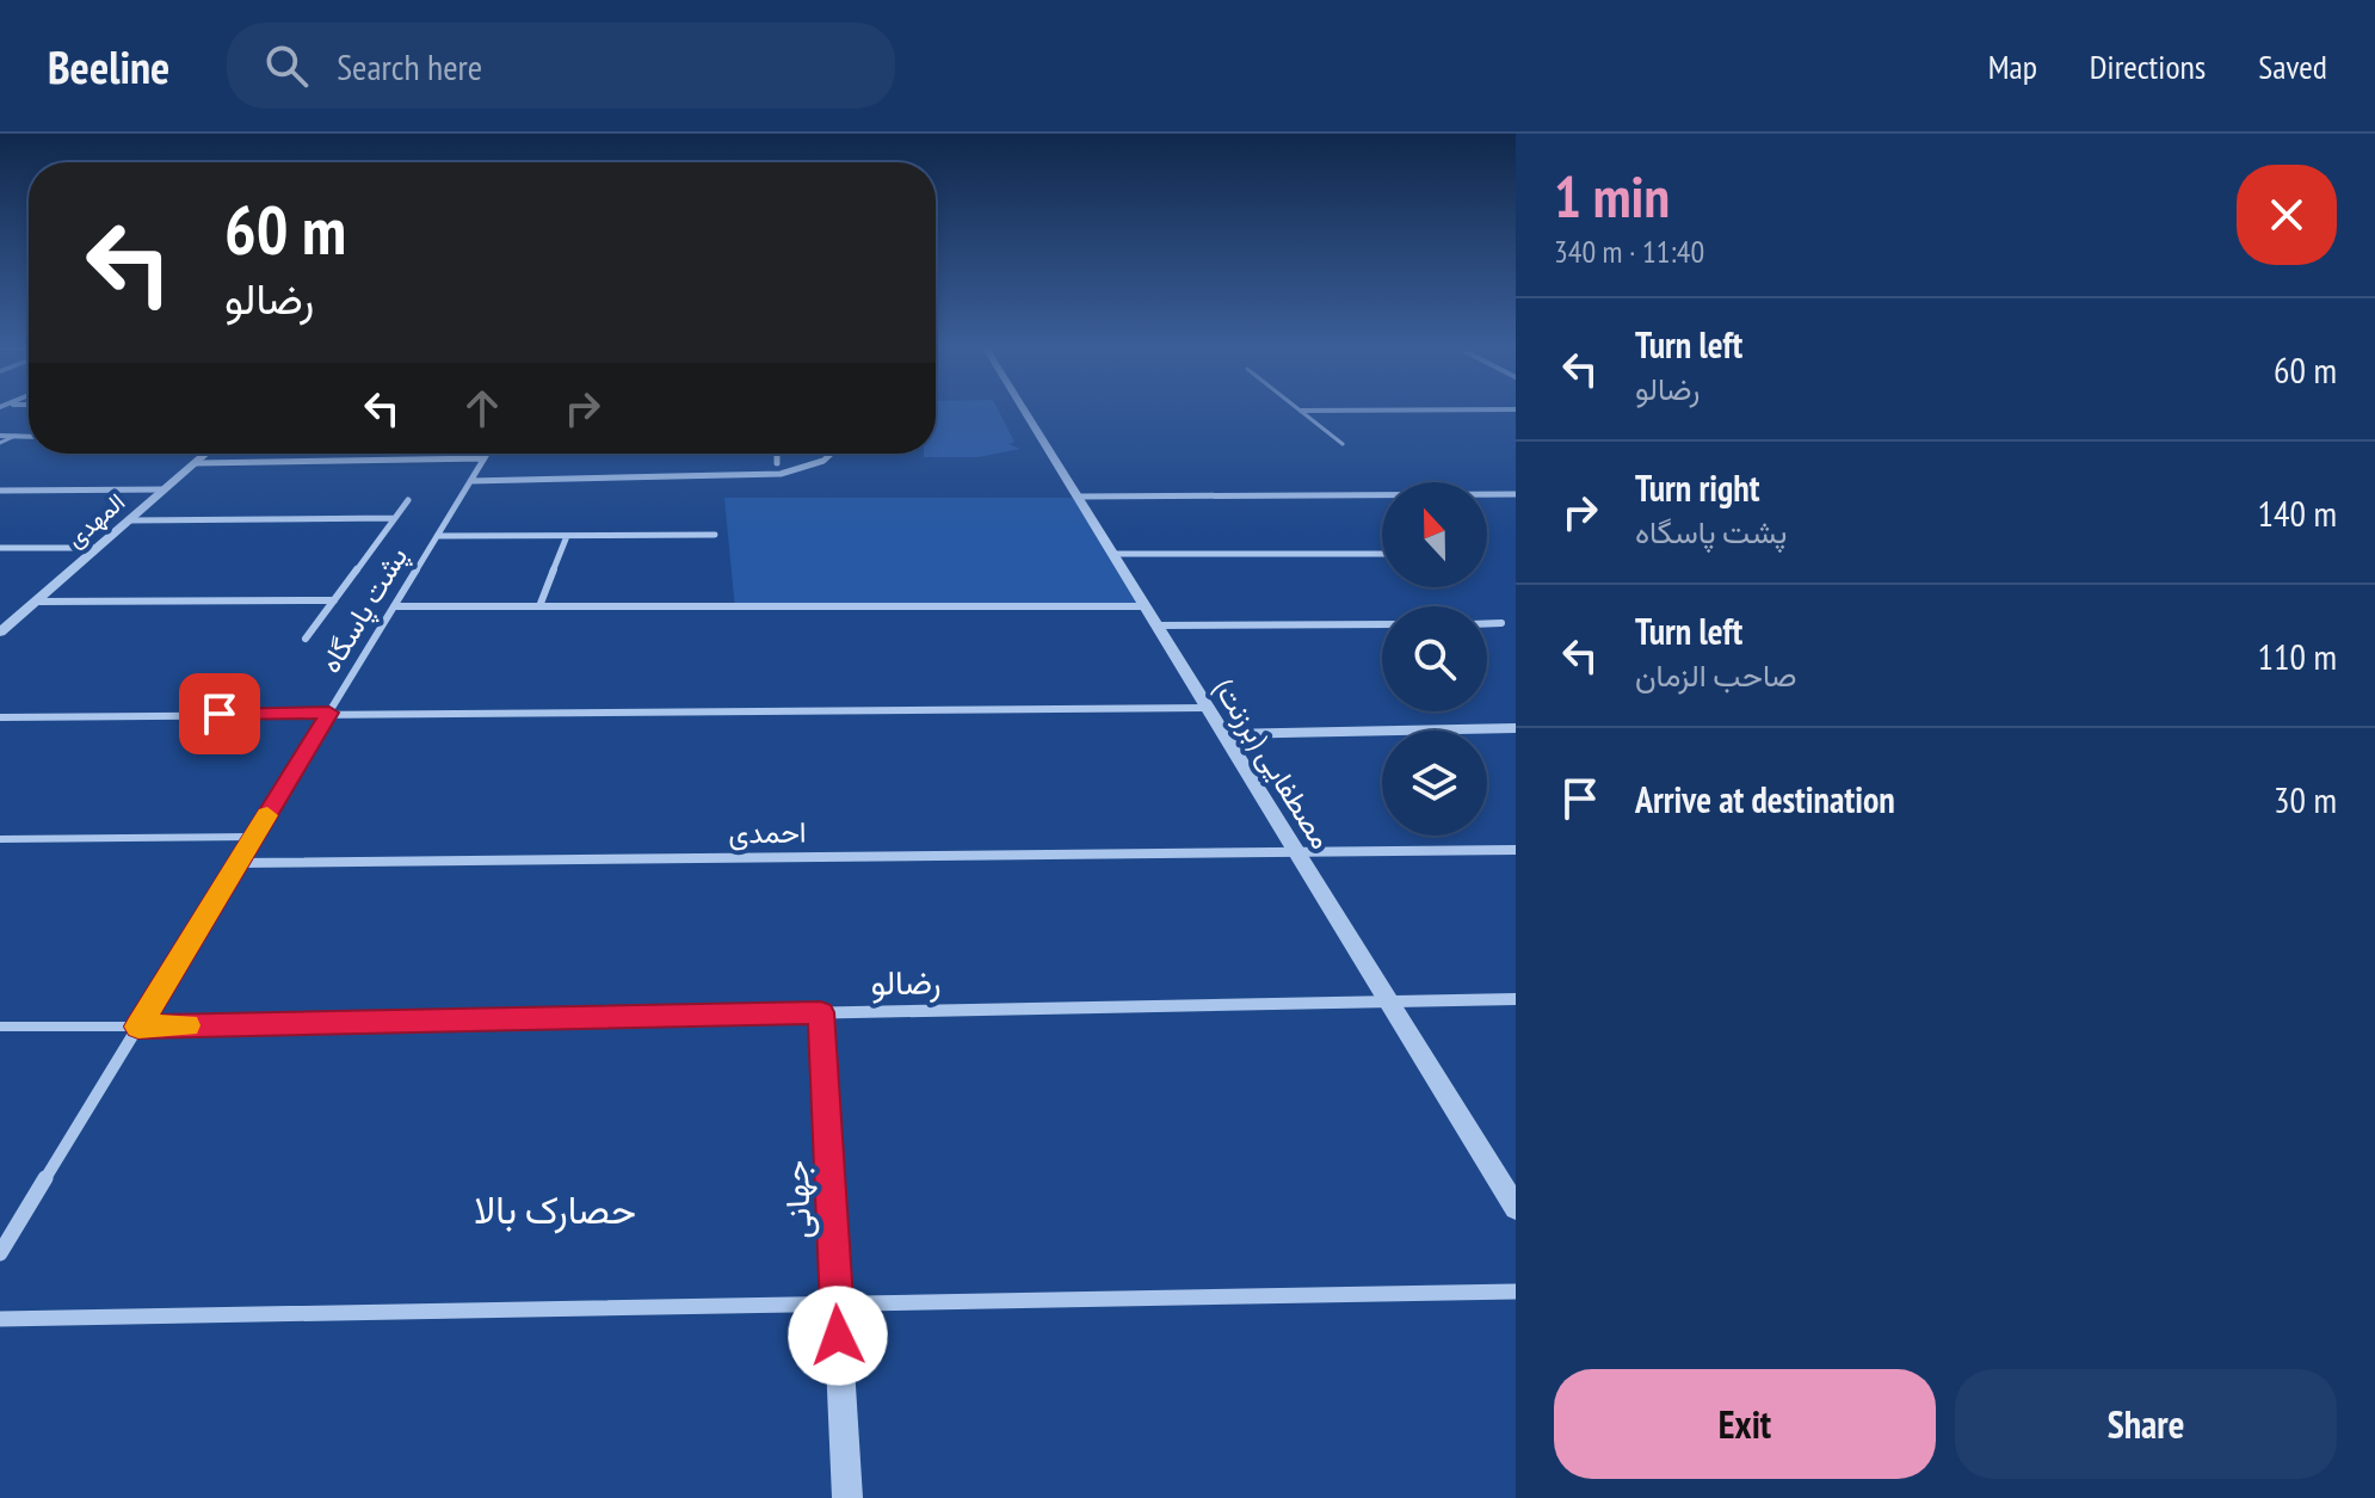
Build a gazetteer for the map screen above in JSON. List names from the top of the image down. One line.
{"streets":{"street":["المهدی","پشت پاسگاه","مصطفایی (برزنت)","احمدی","رضالو","جهانی"]},"crossings":[["پشت پاسگاه","احمدی"],["پشت پاسگاه","رضالو"],["مصطفایی (برزنت)","احمدی"],["مصطفایی (برزنت)","رضالو"],["رضالو","جهانی"]],"districts":["حصارک بالا"],"north":"top","page":{"header":"Beeline","search":"Search here","nav":["Map","Directions","Saved"],"heading":["1 min","340 m · 11:40"],"turn":["60 m","رضالو"],"list":[{"name":"Turn left","note":"رضالو","value":"60 m"},{"name":"Turn right","note":"پشت پاسگاه","value":"140 m"},{"name":"Turn left","note":"صاحب الزمان","value":"110 m"},{"name":"Arrive at destination","value":"30 m"}],"buttons":["Exit","Share"]}}
